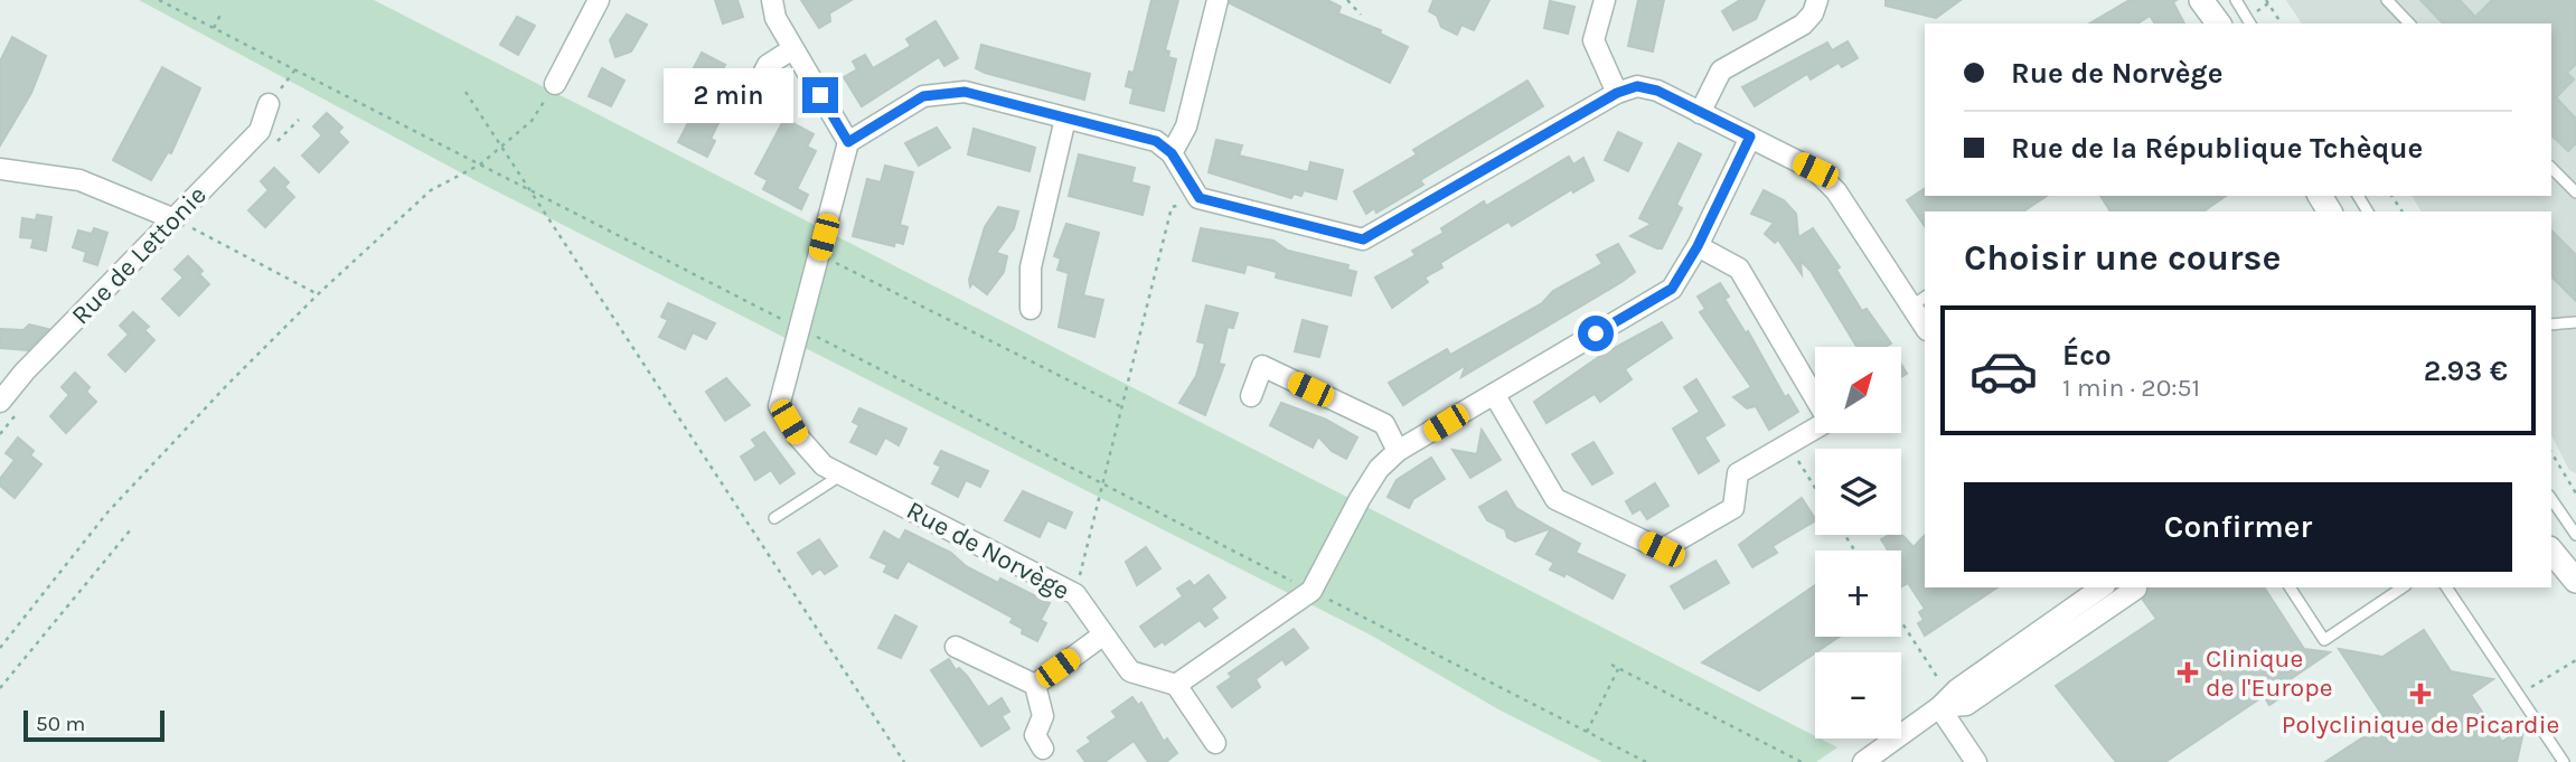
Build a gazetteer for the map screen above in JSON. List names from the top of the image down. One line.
{"streets":{"street":["Rue de Lettonie","Rue de Norvège"]},"places":{"health":["Clinique de l'Europe","Polyclinique de Picardie"]},"scale_bar":"50 m","north":"top right","page":{"banner":["Rue de Norvège","Rue de la République Tchèque"],"bubble":"2 min","heading":"Choisir une course","list":[{"name":"Éco","note":"1 min · 20:51","value":"2.93 €"}],"map_buttons":["+","−"],"buttons":"Confirmer","scale":"50 m"}}
